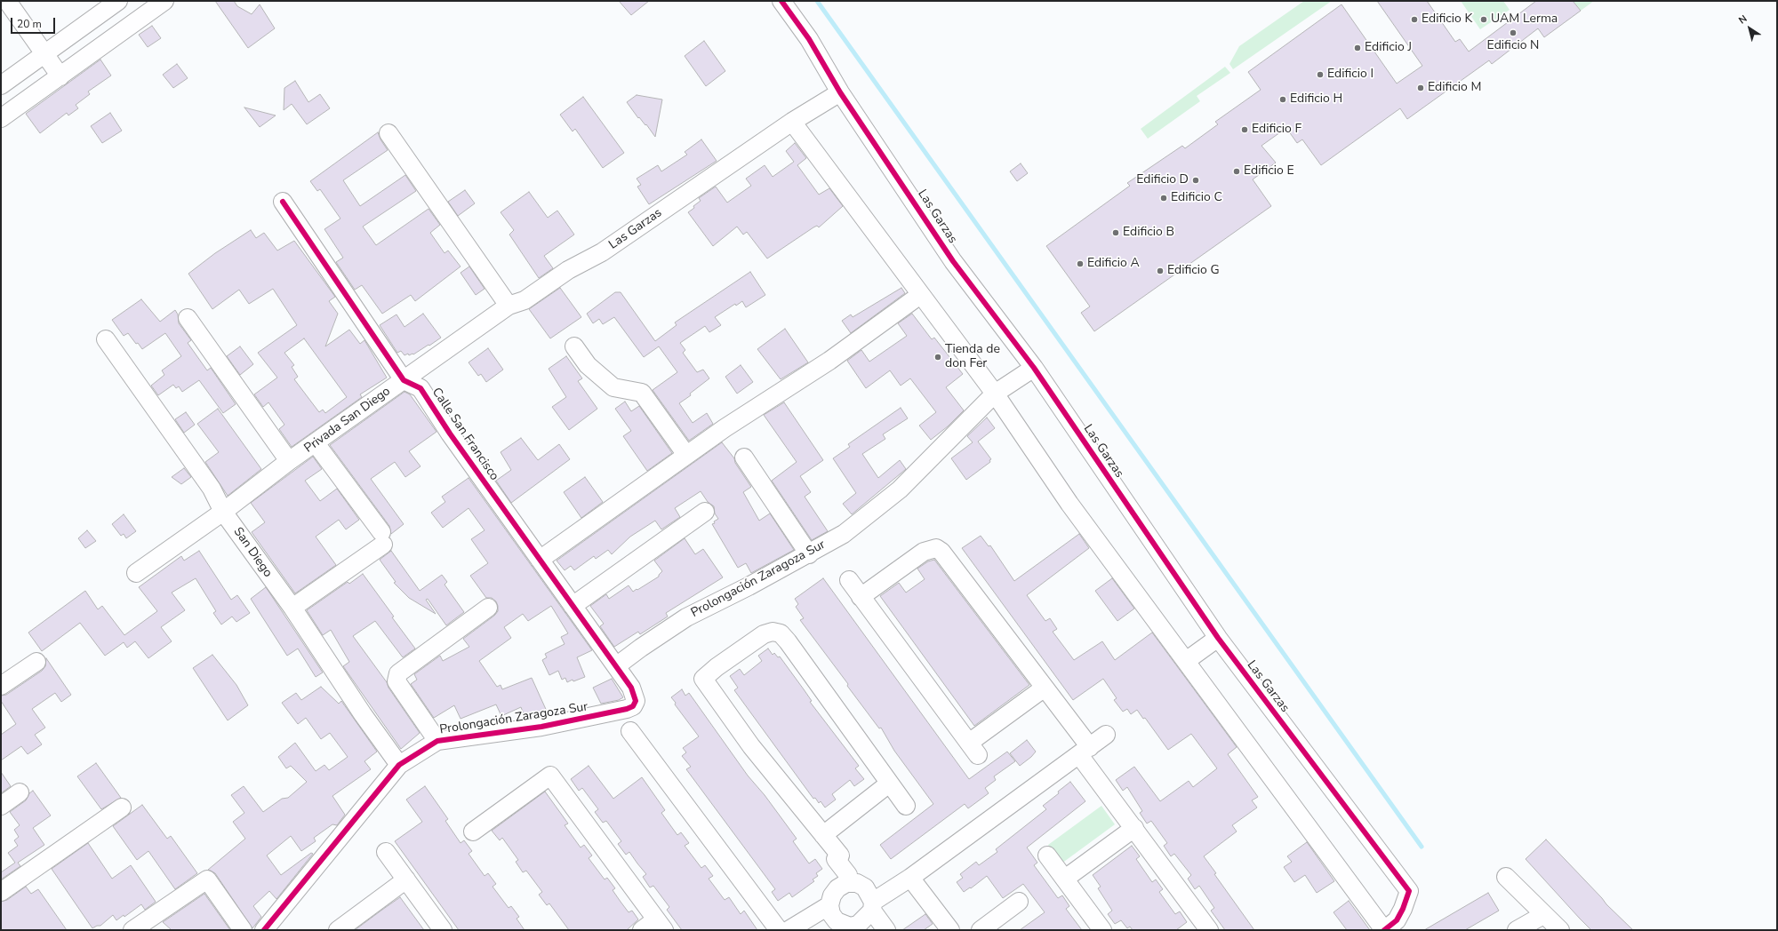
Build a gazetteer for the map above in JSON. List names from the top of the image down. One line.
{"streets":{"street":["Las Garzas","Privada San Diego","Calle San Francisco","San Diego","Prolongación Zaragoza Sur"]},"crossings":[["Las Garzas","Privada San Diego"],["Las Garzas","Prolongación Zaragoza Sur"],["Privada San Diego","Calle San Francisco"],["Privada San Diego","San Diego"],["Calle San Francisco","Prolongación Zaragoza Sur"],["San Diego","Prolongación Zaragoza Sur"]],"places":["Edificio K","UAM Lerma","Edificio N","Edificio J","Edificio I","Edificio M","Edificio H","Edificio F","Edificio E","Edificio D","Edificio C","Edificio B","Edificio A","Edificio G","Tienda de don Fer"],"scale_bar":"20 m","north":"top left"}
